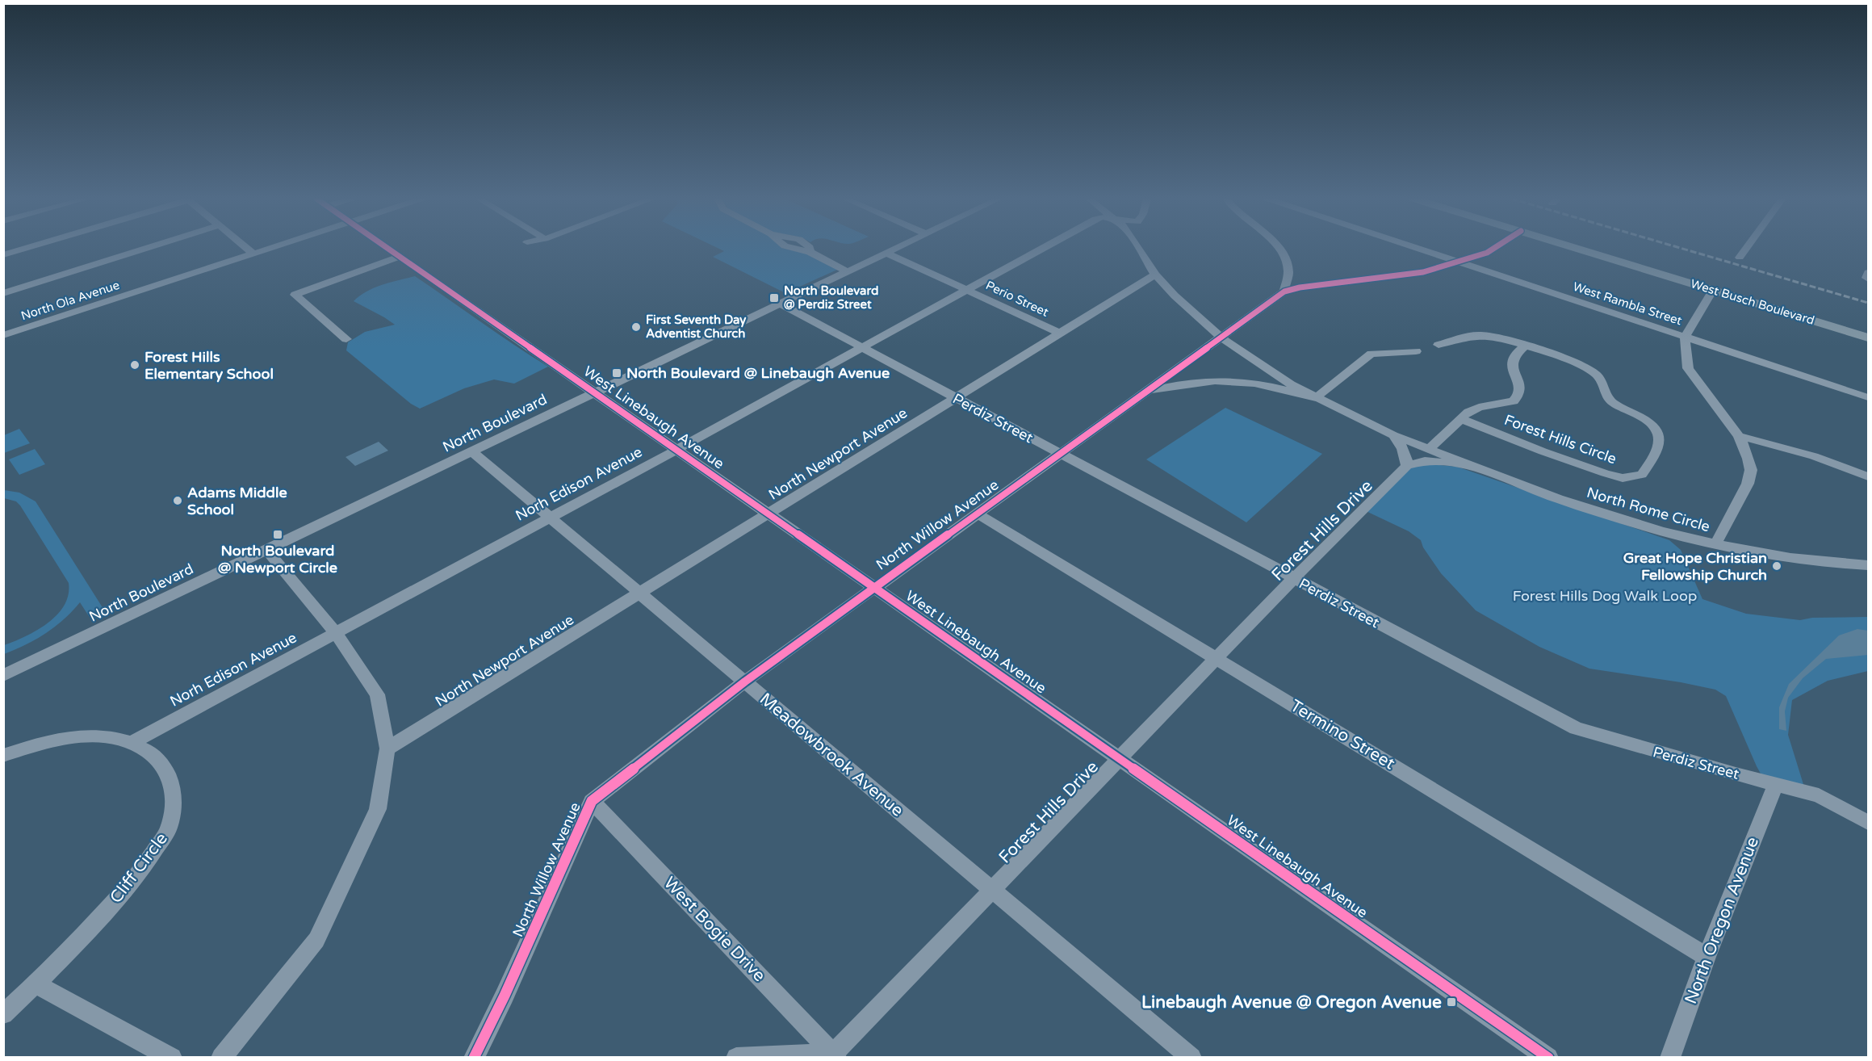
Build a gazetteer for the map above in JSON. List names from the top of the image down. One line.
{"streets":{"main road":["West Busch Boulevard"],"street":["Perio Street","North Ola Avenue","West Rambla Street","West Linebaugh Avenue","Perdiz Street","North Boulevard","Forest Hills Circle","North Newport Avenue","Norh Edison Avenue","North Rome Circle","North Willow Avenue","Forest Hills Drive","Termino Street","Meadowbrook Avenue","Cliff Circle","North Oregon Avenue","West Bogie Drive"]},"crossings":[["Perio Street","North Boulevard"],["Perio Street","North Newport Avenue"],["Perio Street","Norh Edison Avenue"],["West Rambla Street","North Willow Avenue"],["West Linebaugh Avenue","North Boulevard"],["West Linebaugh Avenue","North Newport Avenue"],["West Linebaugh Avenue","Norh Edison Avenue"],["West Linebaugh Avenue","North Willow Avenue"],["West Linebaugh Avenue","Forest Hills Drive"],["Perdiz Street","North Boulevard"],["Perdiz Street","North Newport Avenue"],["Perdiz Street","Norh Edison Avenue"],["Perdiz Street","North Willow Avenue"],["Perdiz Street","Forest Hills Drive"],["Perdiz Street","North Oregon Avenue"],["North Boulevard","Meadowbrook Avenue"],["North Newport Avenue","Meadowbrook Avenue"],["Norh Edison Avenue","Meadowbrook Avenue"],["Norh Edison Avenue","Cliff Circle"],["North Willow Avenue","Termino Street"],["North Willow Avenue","Meadowbrook Avenue"],["North Willow Avenue","West Bogie Drive"],["Forest Hills Drive","Termino Street"],["Forest Hills Drive","Meadowbrook Avenue"],["Forest Hills Drive","West Bogie Drive"],["Termino Street","North Oregon Avenue"]],"parks":["Forest Hills Dog Walk Loop"],"places":{"transit":["North Boulevard @ Perdiz Street","North Boulevard @ Linebaugh Avenue","North Boulevard @ Newport Circle","Linebaugh Avenue @ Oregon Avenue"],"other":["First Seventh Day Adventist Church","Forest Hills Elementary School","Adams Middle School","Great Hope Christian Fellowship Church"]}}
